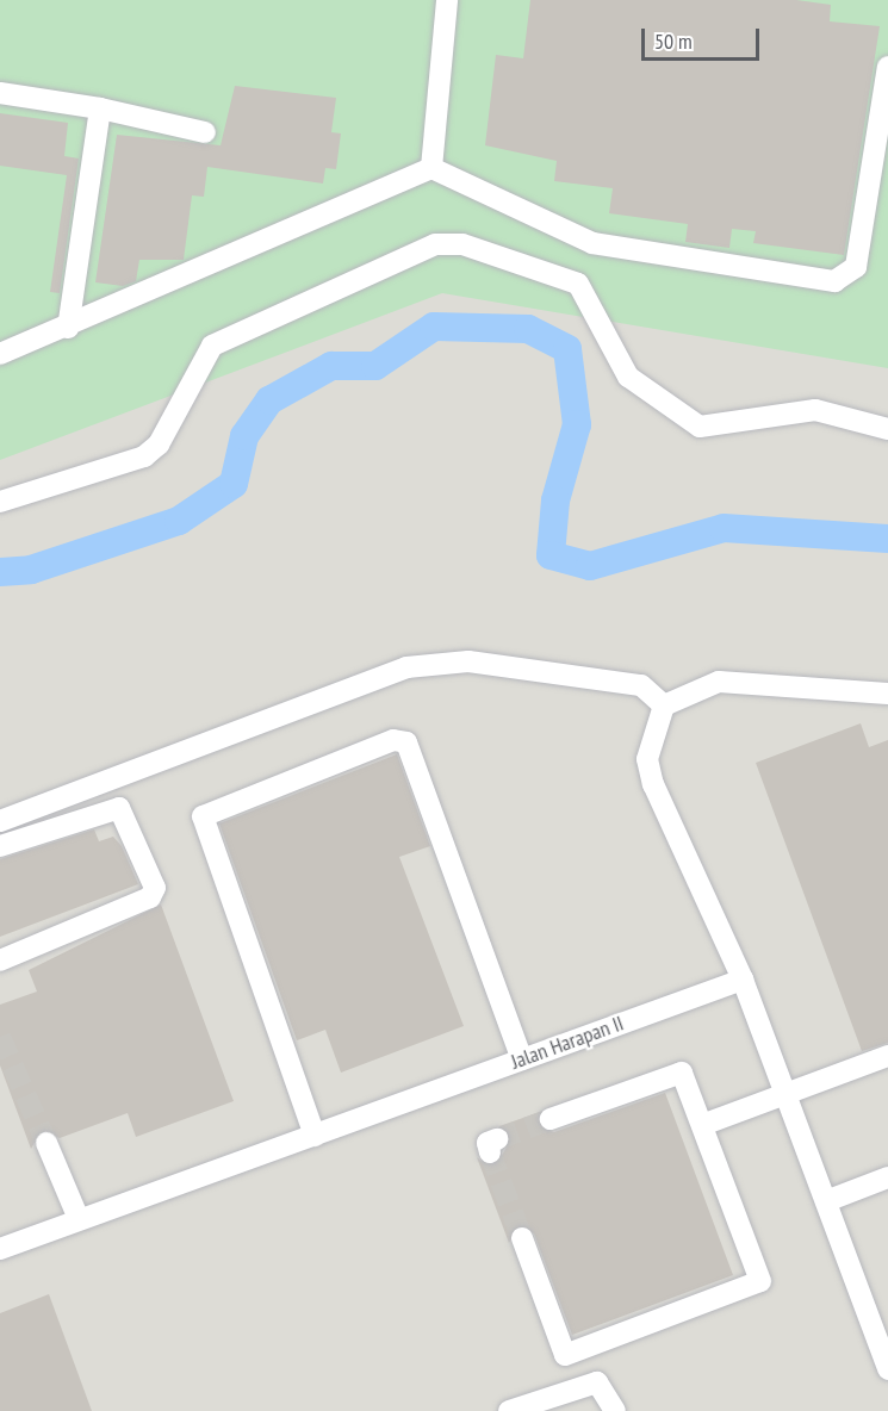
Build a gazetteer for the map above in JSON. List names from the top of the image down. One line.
{"streets":{"street":["Jalan Harapan II"]},"scale_bar":"50 m"}
